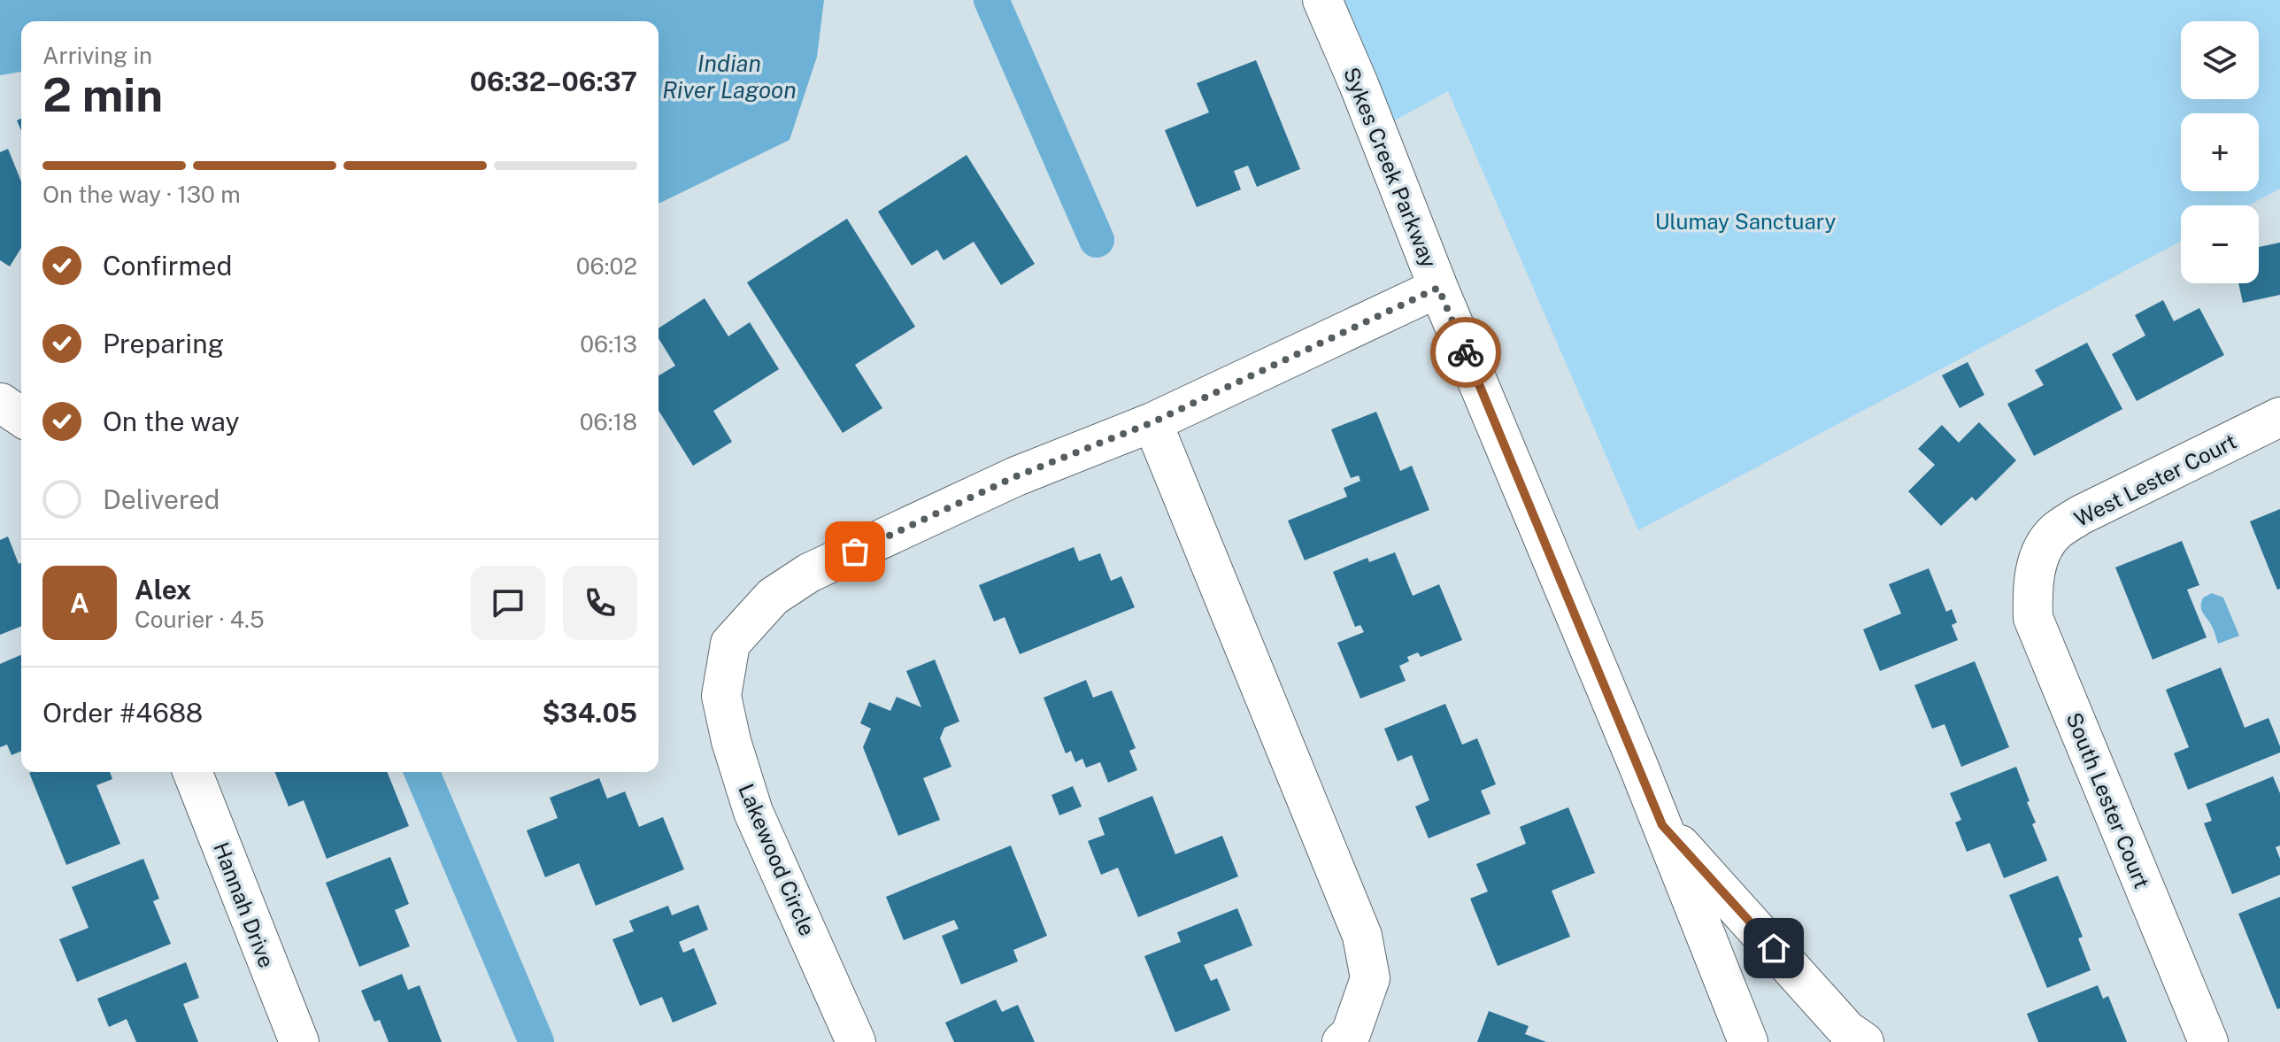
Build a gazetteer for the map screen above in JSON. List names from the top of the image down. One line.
{"streets":{"street":["Sykes Creek Parkway","West Lester Court","South Lester Court","Lakewood Circle","Hannah Drive"]},"crossings":[["Sykes Creek Parkway","Lakewood Circle"],["West Lester Court","South Lester Court"]],"water":["Indian River Lagoon"],"parks":["Ulumay Sanctuary"],"page":{"map_buttons":["+","−"],"heading":["2 min","Arriving in","06:32–06:37"],"panel":["Alex","Courier · 4.5","Order #4688","$34.05"],"bar":"On the way · 130 m","list":[["Confirmed","06:02"],["Preparing","06:13"],["On the way","06:18"],"Delivered"],"round":"A"}}
